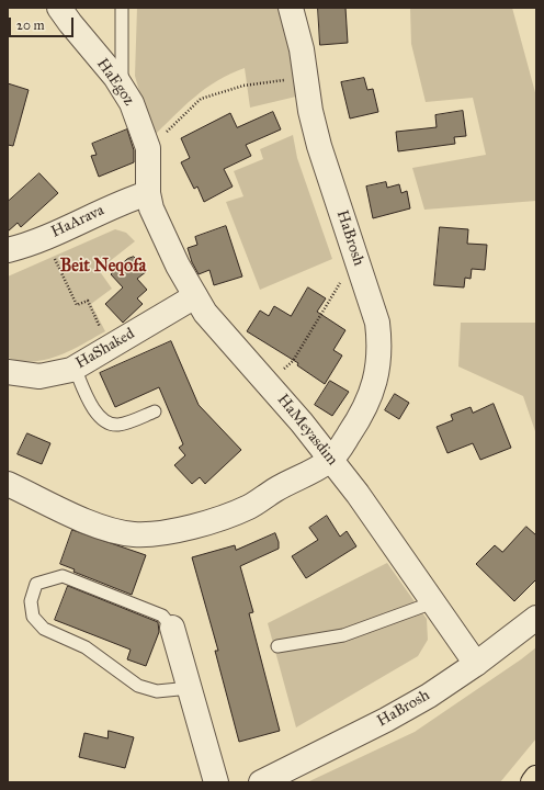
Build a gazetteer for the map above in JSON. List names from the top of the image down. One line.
{"streets":{"street":["HaEgoz","HaArava","HaBrosh","HaShaked","HaMeyasdim"]},"crossings":[["HaEgoz","HaArava"],["HaEgoz","HaMeyasdim"],["HaArava","HaMeyasdim"],["HaBrosh","HaMeyasdim"],["HaShaked","HaMeyasdim"]],"districts":["Beit Neqofa"],"scale_bar":"20 m"}
